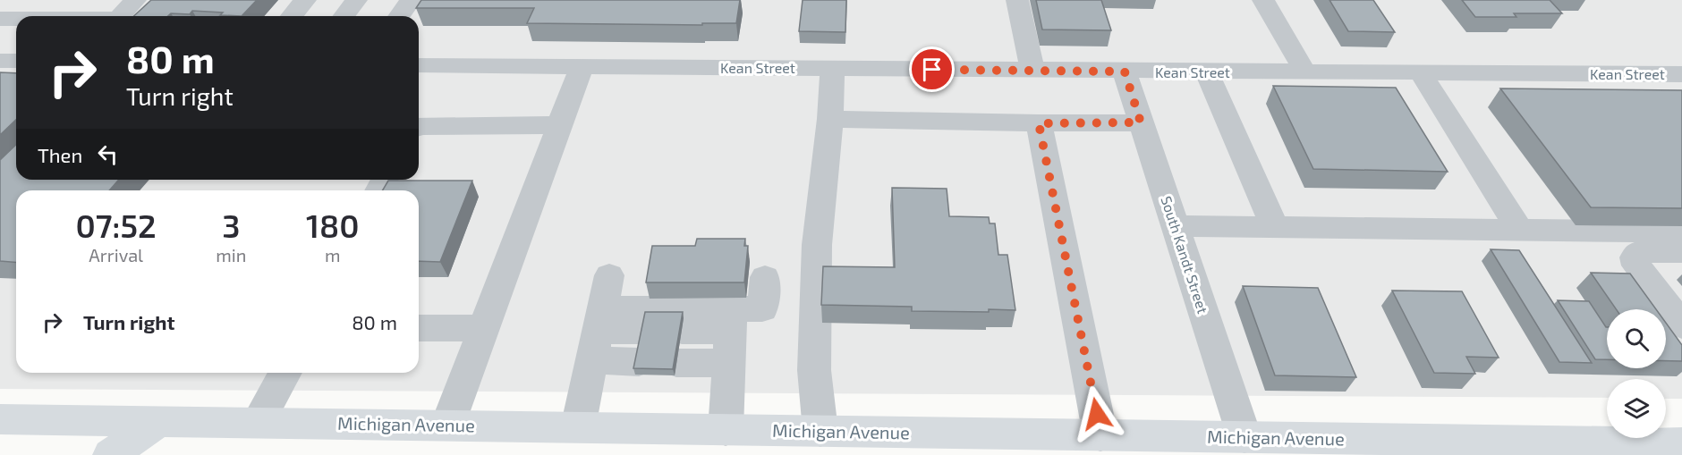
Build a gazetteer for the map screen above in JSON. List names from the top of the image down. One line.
{"streets":{"main road":["Michigan Avenue"],"street":["Kean Street","South Kandt Street"]},"crossings":[["Kean Street","South Kandt Street"],["South Kandt Street","Michigan Avenue"]],"page":{"turn":["80 m","Turn right"],"then":"Then","eta":["07:52","Arrival","3","min","180","m"],"list":[{"name":"Turn right","value":"80 m"}]}}
